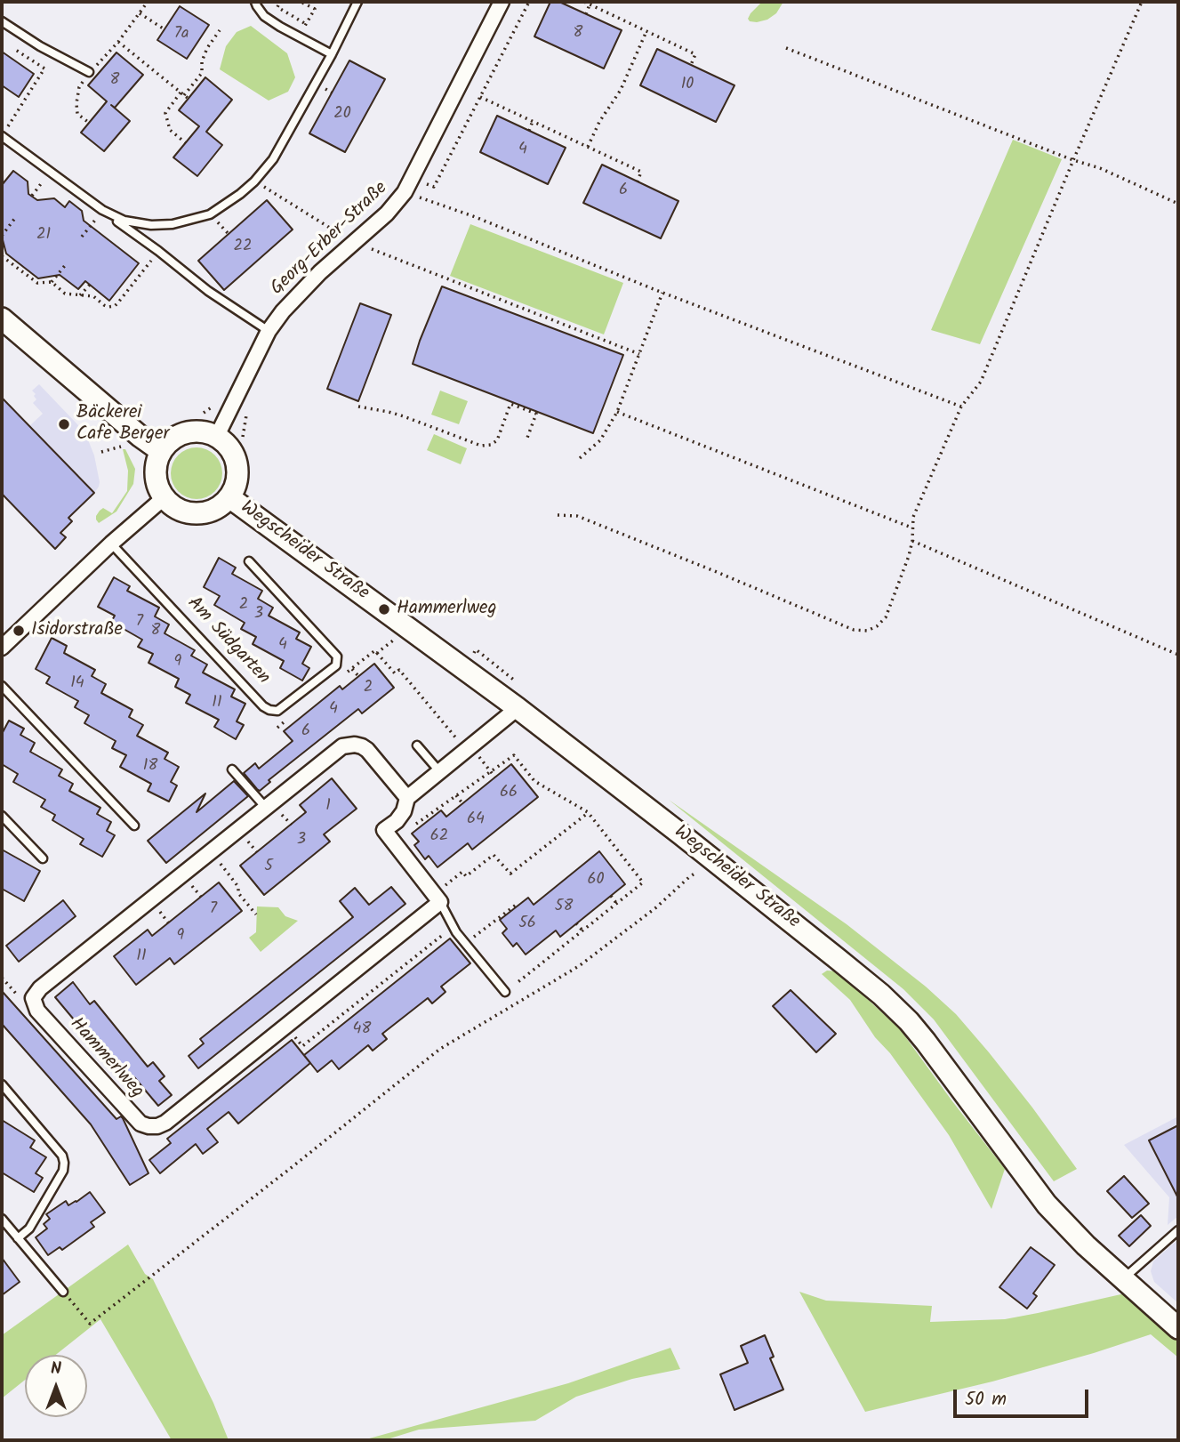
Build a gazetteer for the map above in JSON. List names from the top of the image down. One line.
{"streets":{"street":["Georg-Erber-Straße","Wegscheider Straße","Hammerlweg"],"lane":["Am Südgarten"]},"crossings":[["Georg-Erber-Straße","Wegscheider Straße"]],"places":["Bäckerei Cafe Berger","Hammerlweg","Isidorstraße"],"house_numbers":["8","7a","8","10","20","4","6","21","22","2","3","7","8","4","9","14","2","11","4","6","18","66","1","64","62","3","5","60","58","7","56","9","11","48"],"scale_bar":"50 m","north":"top"}
